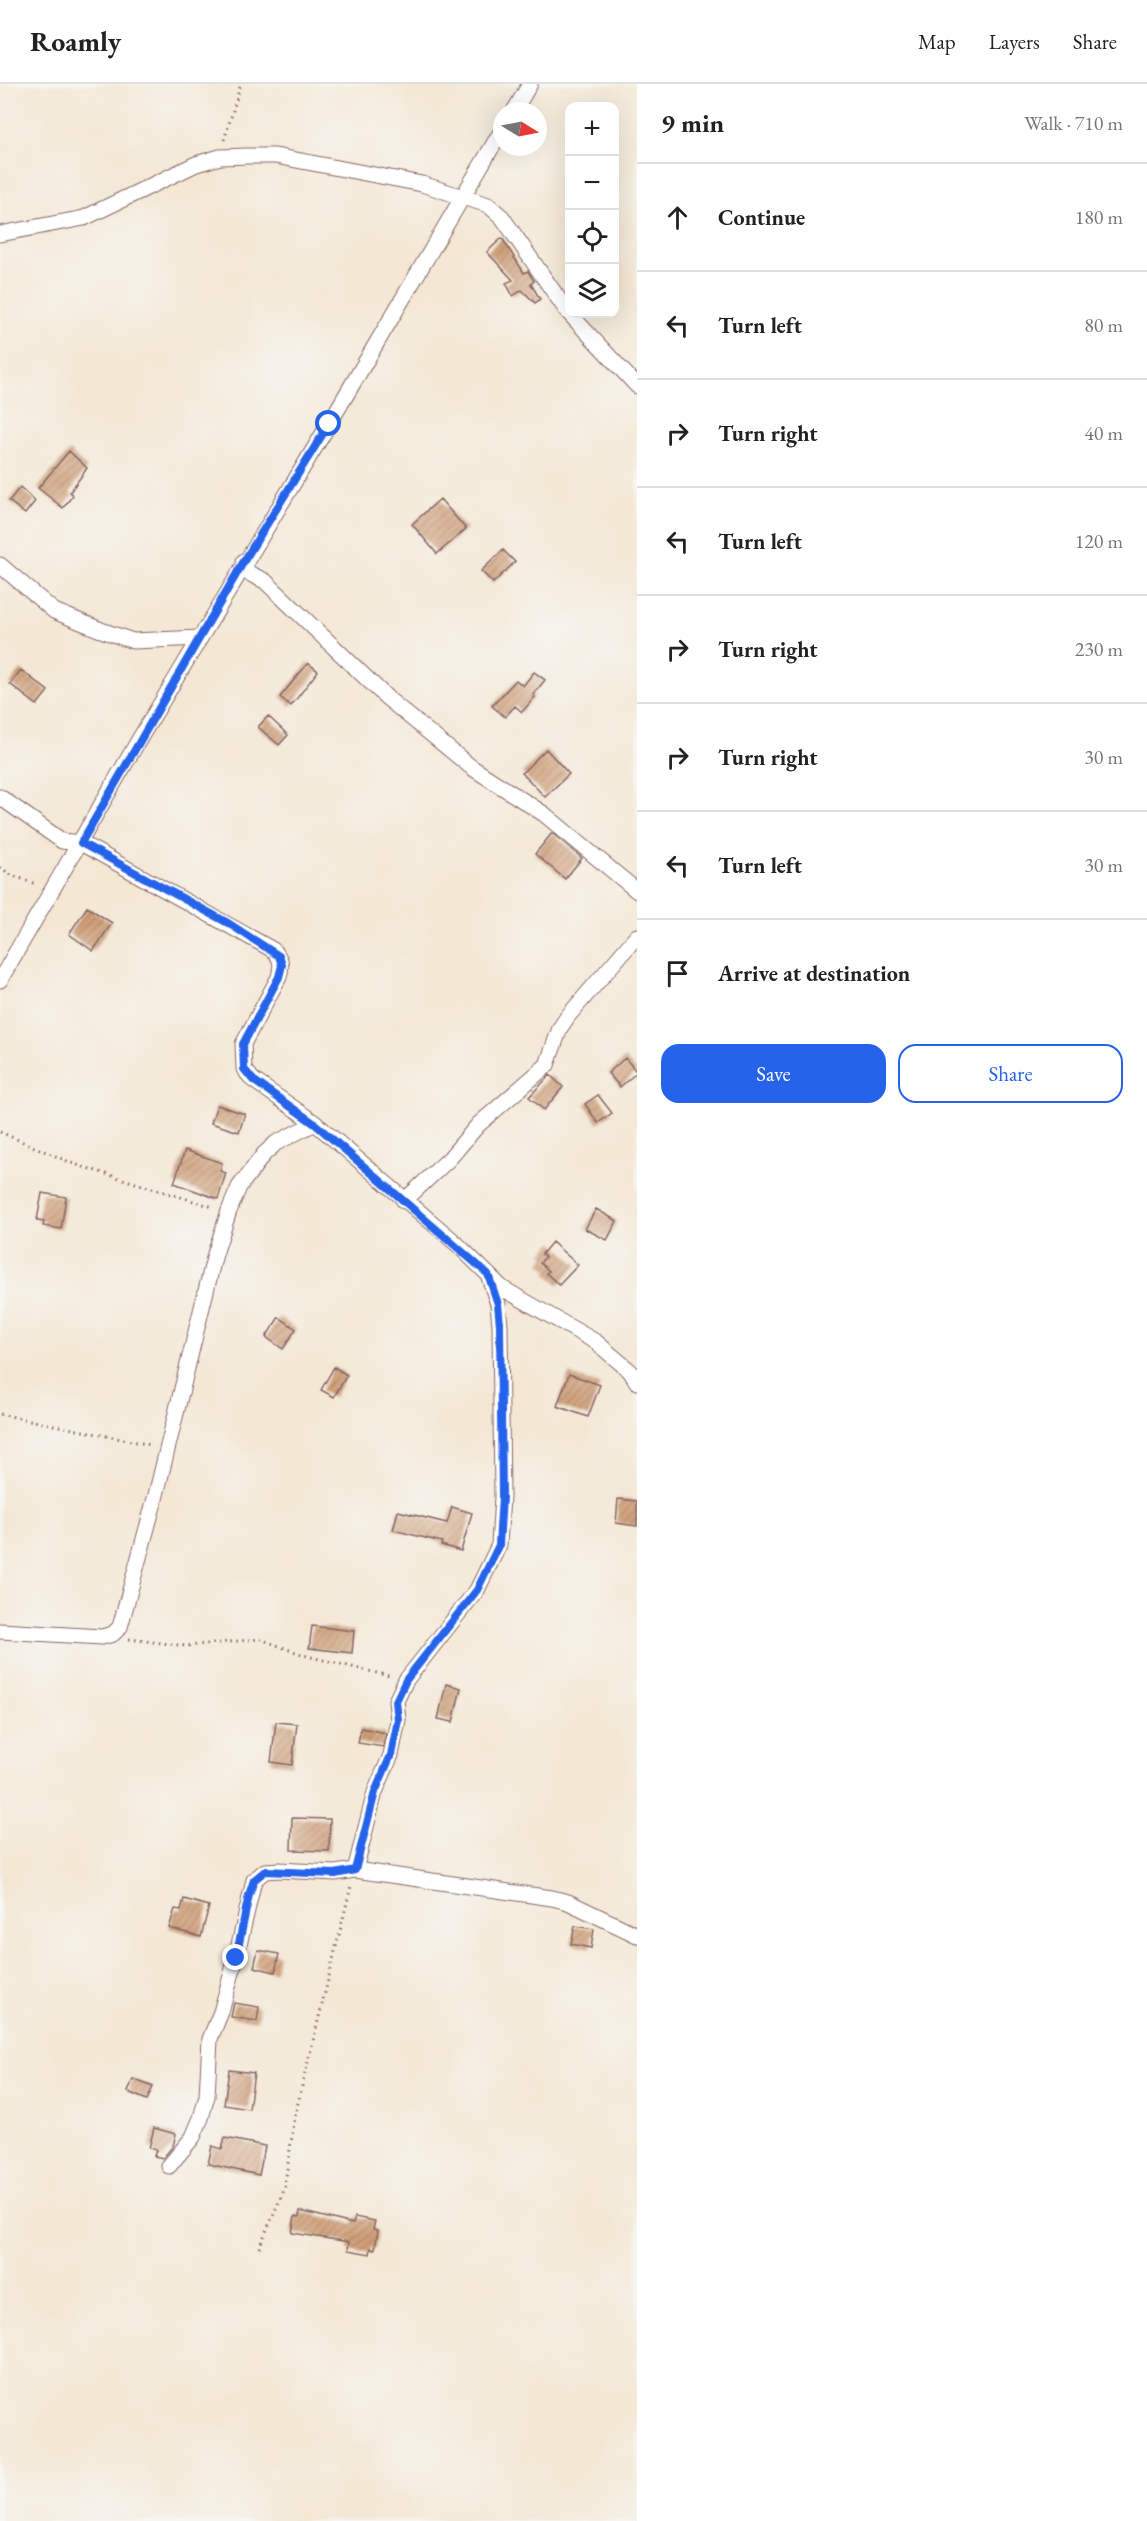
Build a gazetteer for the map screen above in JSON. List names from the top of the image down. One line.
{"north":"right","page":{"header":"Roamly","nav":["Map","Layers","Share"],"heading":["9 min","Walk · 710 m"],"map_buttons":["+","−"],"list":[["Continue","180 m"],["Turn left","80 m"],["Turn right","40 m"],["Turn left","120 m"],["Turn right","230 m"],["Turn right","30 m"],["Turn left","30 m"],"Arrive at destination"],"buttons":["Save","Share"]}}
